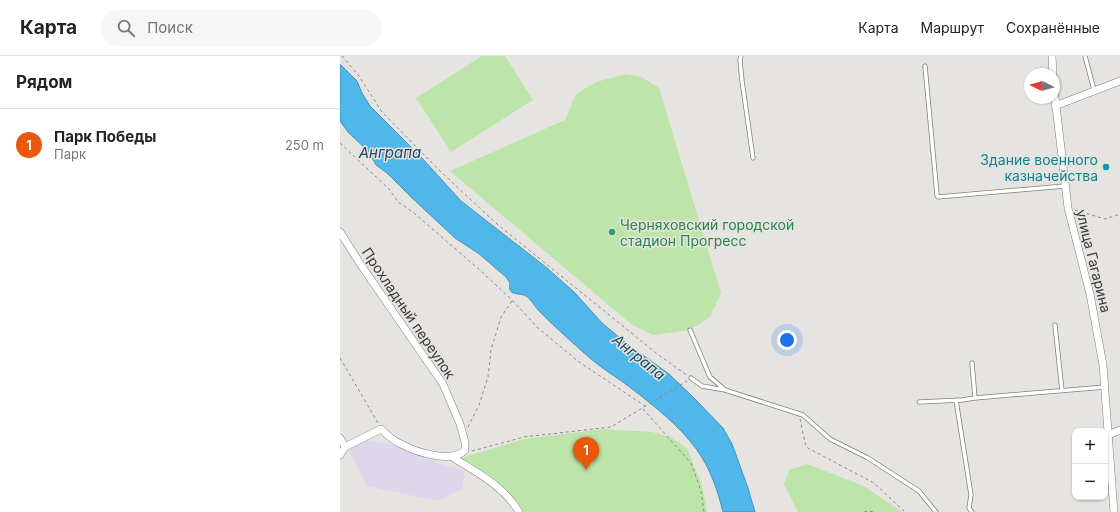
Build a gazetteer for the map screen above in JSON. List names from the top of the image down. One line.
{"streets":{"street":["улица Гагарина","Прохладный переулок"]},"water":["Анграпа"],"places":["Здание военного казначейства","Черняховский городской стадион Прогресс"],"north":"left","page":{"header":"Карта","search":"Поиск","nav":["Карта","Маршрут","Сохранённые"],"heading":"Рядом","list":[{"mark":"1","name":"Парк Победы","note":"Парк","value":"250 m"}],"map_buttons":["+","−"],"pins":"1"}}
